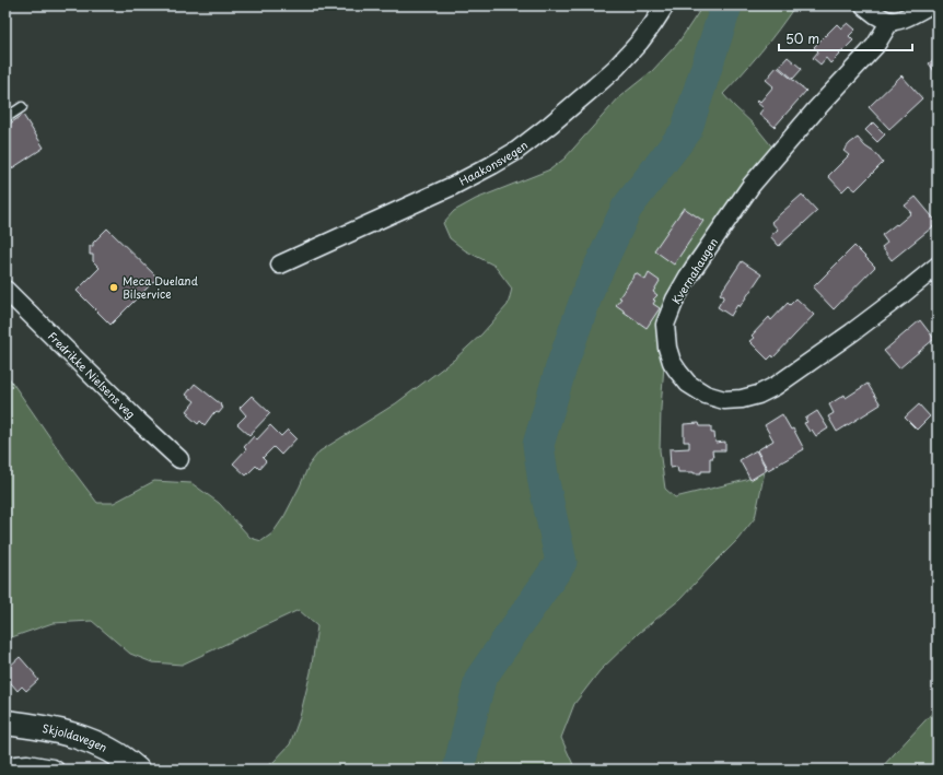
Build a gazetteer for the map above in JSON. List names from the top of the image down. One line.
{"streets":{"main road":["Skjoldavegen"],"street":["Haakonsvegen","Kvernahaugen","Fredrikke Nielsens veg"]},"places":["Meca Dueland Bilservice"],"scale_bar":"50 m"}
